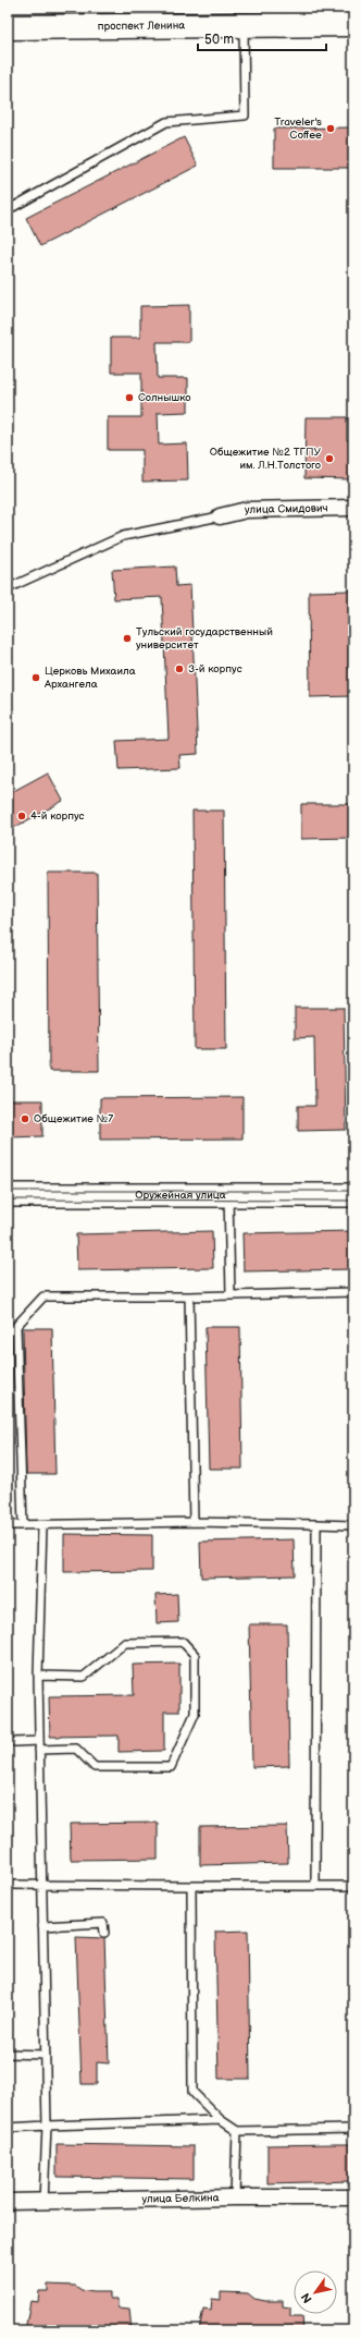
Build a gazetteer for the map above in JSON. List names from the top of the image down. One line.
{"streets":{"main road":["проспект Ленина"],"street":["улица Смидович","Оружейная улица","улица Белкина"]},"places":["Traveler's Coffee","Солнышко","Общежитие №2 ТГПУ им. Л.Н.Толстого","Тульский государственный университет","3-й корпус","Церковь Михаила Архангела","4-й корпус","Общежитие №7"],"scale_bar":"50 m","north":"bottom left"}
